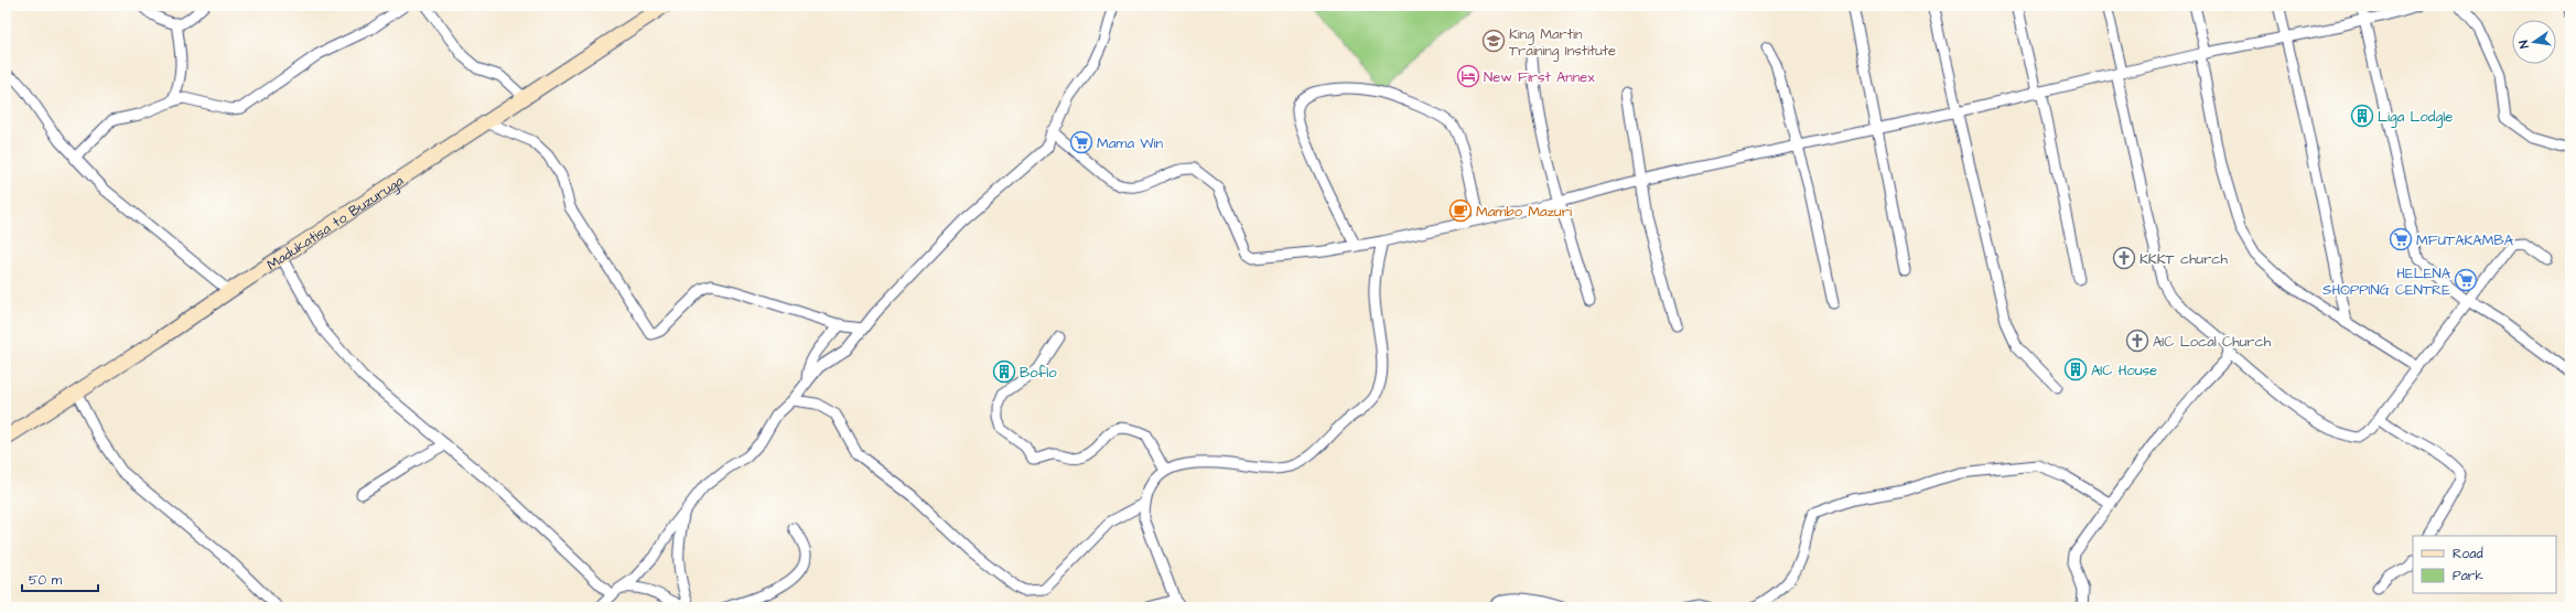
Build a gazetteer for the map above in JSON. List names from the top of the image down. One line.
{"streets":{"main road":["Madukatisa to Buzuruga"]},"places":{"school or university":["King Martin Training Institute"],"hotel":["New First Annex"],"building":["Liga Lodgle","AIC House","Boflo"],"supermarket":["Mama Win","MFUTAKAMBA","HELENA SHOPPING CENTRE"],"cafe":["Mambo Mazuri"],"church":["KKKT church","AIC Local Church"]},"legend":["Road","Park"],"scale_bar":"50 m","north":"left"}
